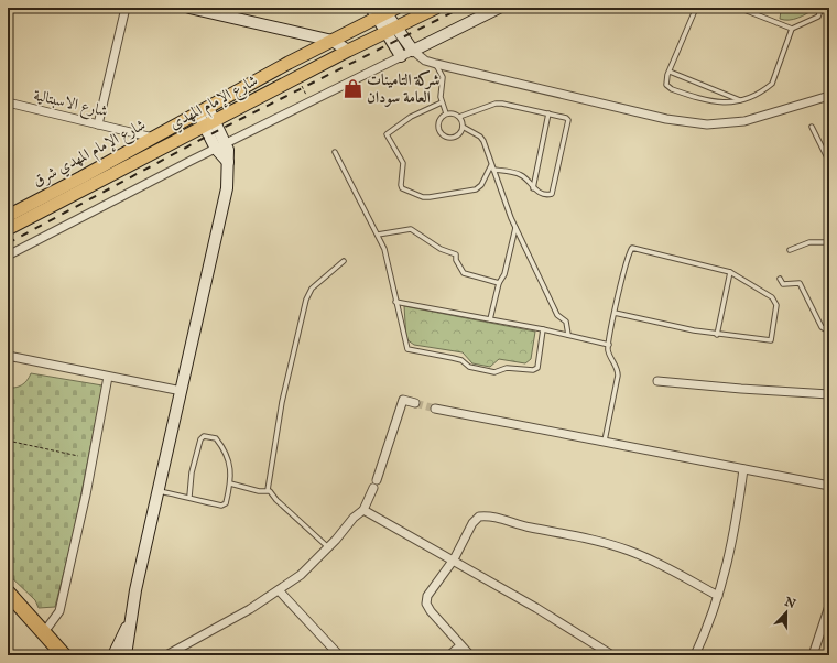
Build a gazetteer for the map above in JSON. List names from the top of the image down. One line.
{"streets":{"main road":["شارع الإمام المهدي","شارع الإمام المهدي شرق"],"street":["شارع الاسبتالية"]},"crossings":[["شارع الاسبتالية","شارع الإمام المهدي شرق"]],"places":{"shop":["شركة التامينات العامة سودان"]},"north":"top"}
